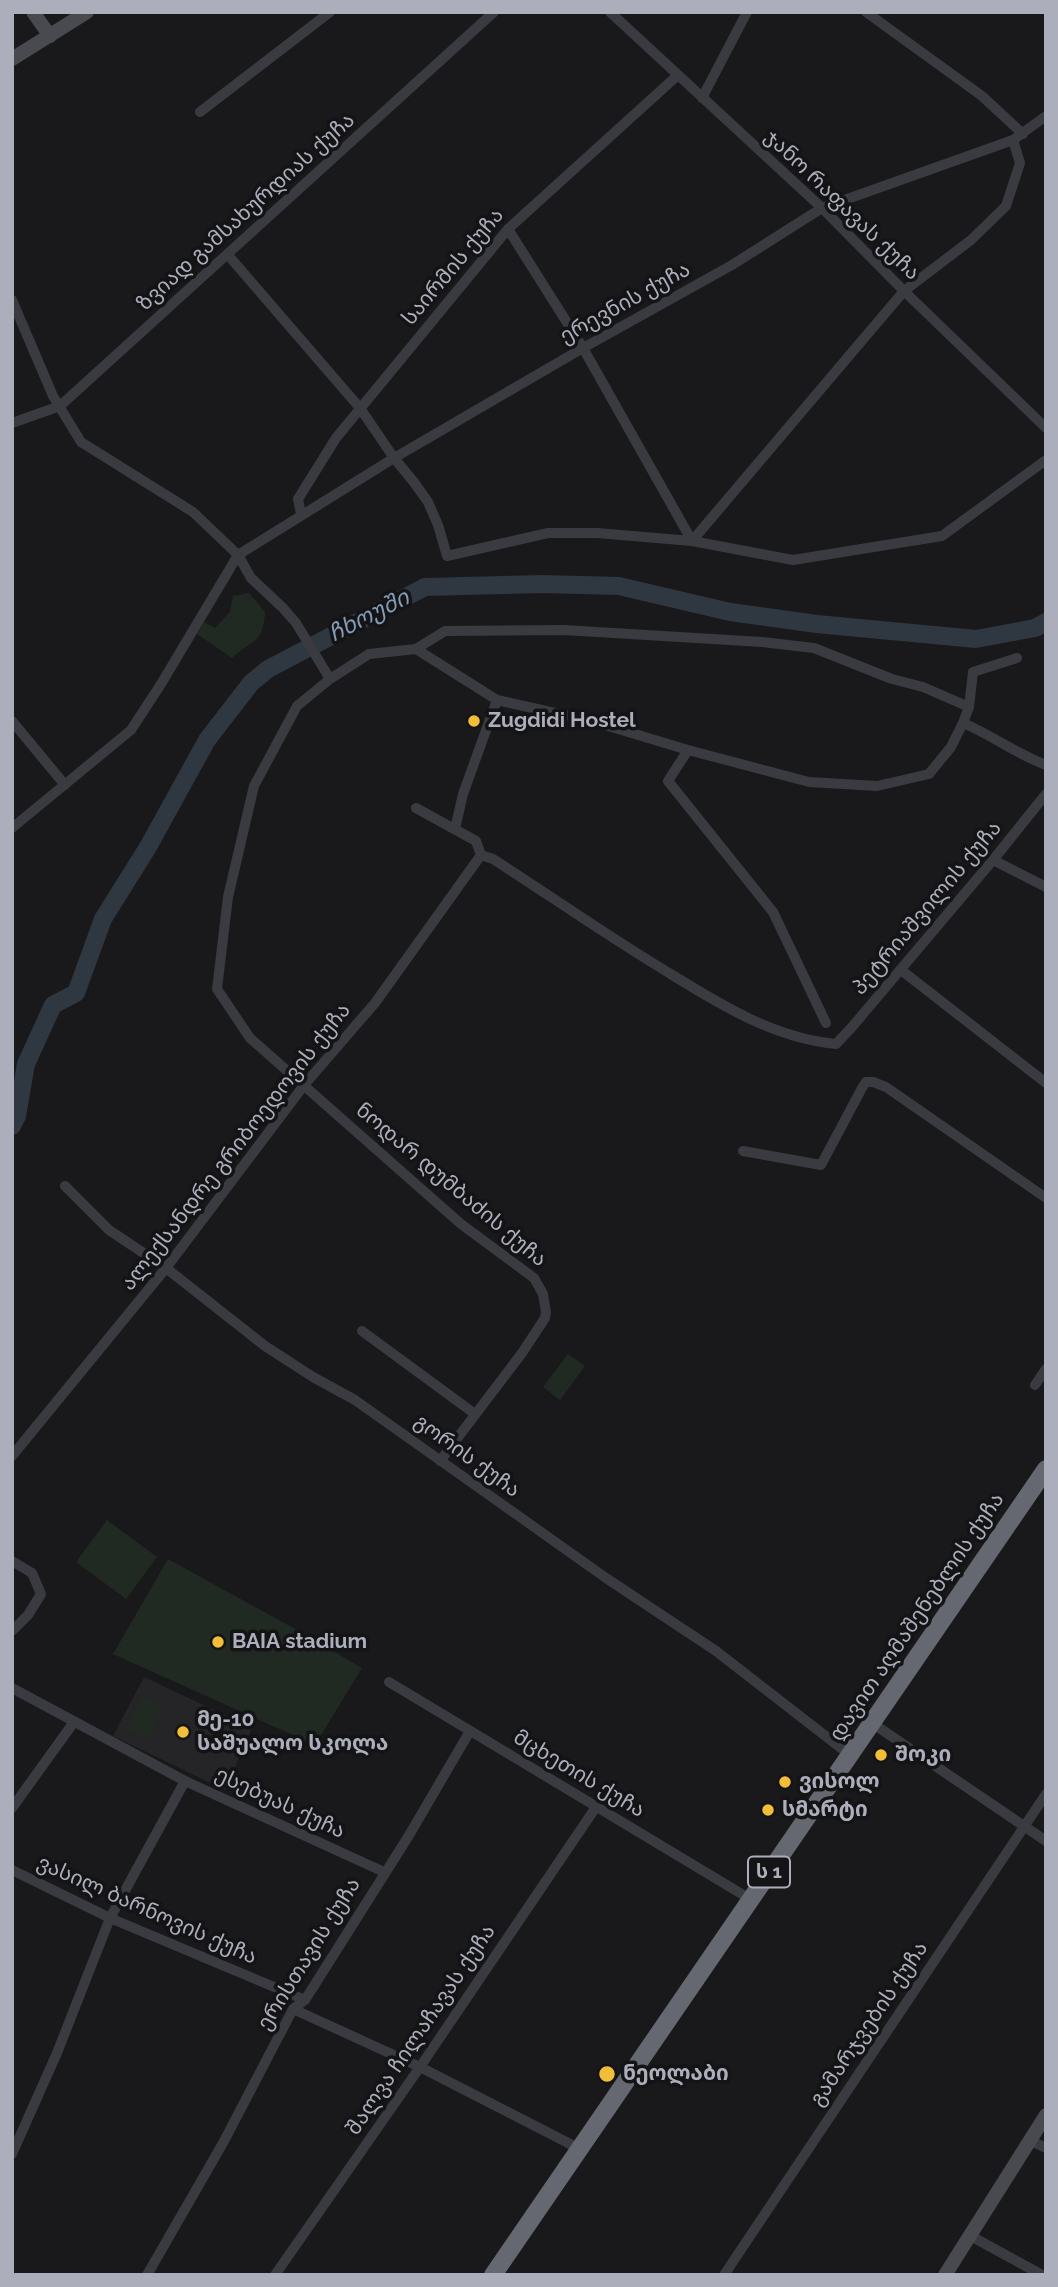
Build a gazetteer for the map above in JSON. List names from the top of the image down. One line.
{"streets":{"highway":["დავით აღმაშენებლის ქუჩა","ს 1"],"street":["ჯანო რაფავას ქუჩა","ზვიად გამსახურდიას ქუჩა","საირმის ქუჩა","ერევნის ქუჩა","პეტრიაშვილის ქუჩა","ალექსანდრე გრიბოედოვის ქუჩა","ნოდარ დუმბაძის ქუჩა","გორის ქუჩა","მცხეთის ქუჩა","ესებუას ქუჩა","ვასილ ბარნოვის ქუჩა","ერისთავის ქუჩა","გამარჯვების ქუჩა","შალვა ჩილაჩავას ქუჩა"]},"crossings":[["ჯანო რაფავას ქუჩა","საირმის ქუჩა"],["ჯანო რაფავას ქუჩა","ერევნის ქუჩა"],["საირმის ქუჩა","ერევნის ქუჩა"],["პეტრიაშვილის ქუჩა","ალექსანდრე გრიბოედოვის ქუჩა"],["ალექსანდრე გრიბოედოვის ქუჩა","ნოდარ დუმბაძის ქუჩა"],["ალექსანდრე გრიბოედოვის ქუჩა","გორის ქუჩა"],["ნოდარ დუმბაძის ქუჩა","გორის ქუჩა"],["გორის ქუჩა","დავით აღმაშენებლის ქუჩა"],["დავით აღმაშენებლის ქუჩა","მცხეთის ქუჩა"],["მცხეთის ქუჩა","ერისთავის ქუჩა"],["მცხეთის ქუჩა","შალვა ჩილაჩავას ქუჩა"],["ესებუას ქუჩა","ერისთავის ქუჩა"],["ვასილ ბარნოვის ქუჩა","ერისთავის ქუჩა"]],"water":["ჩხოუში"],"places":["Zugdidi Hostel","BAIA stadium","მე-10 საშუალო სკოლა","შოკი","ვისოლ","სმარტი","ნეოლაბი"]}
